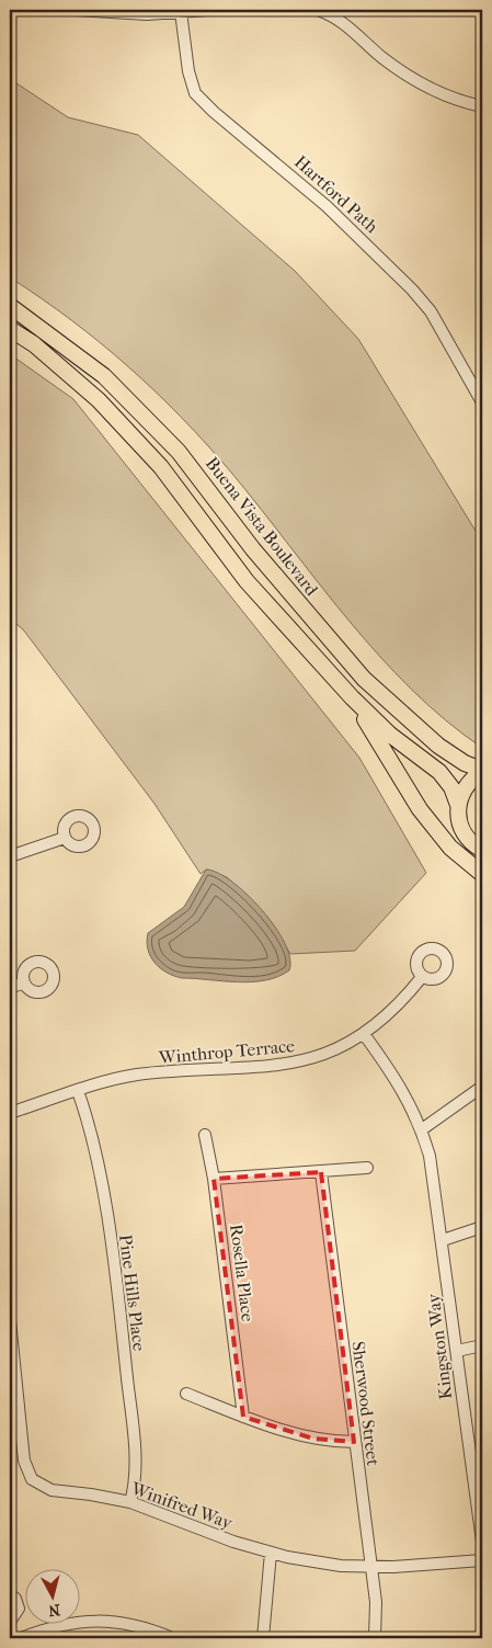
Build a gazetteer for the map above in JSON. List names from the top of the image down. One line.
{"streets":{"main road":["Buena Vista Boulevard"],"street":["Hartford Path","Winthrop Terrace","Rosella Place","Pine Hills Place","Kingston Way","Sherwood Street","Winifred Way"]},"crossings":[["Winthrop Terrace","Pine Hills Place"],["Winthrop Terrace","Kingston Way"],["Pine Hills Place","Winifred Way"],["Sherwood Street","Winifred Way"]],"north":"bottom"}
